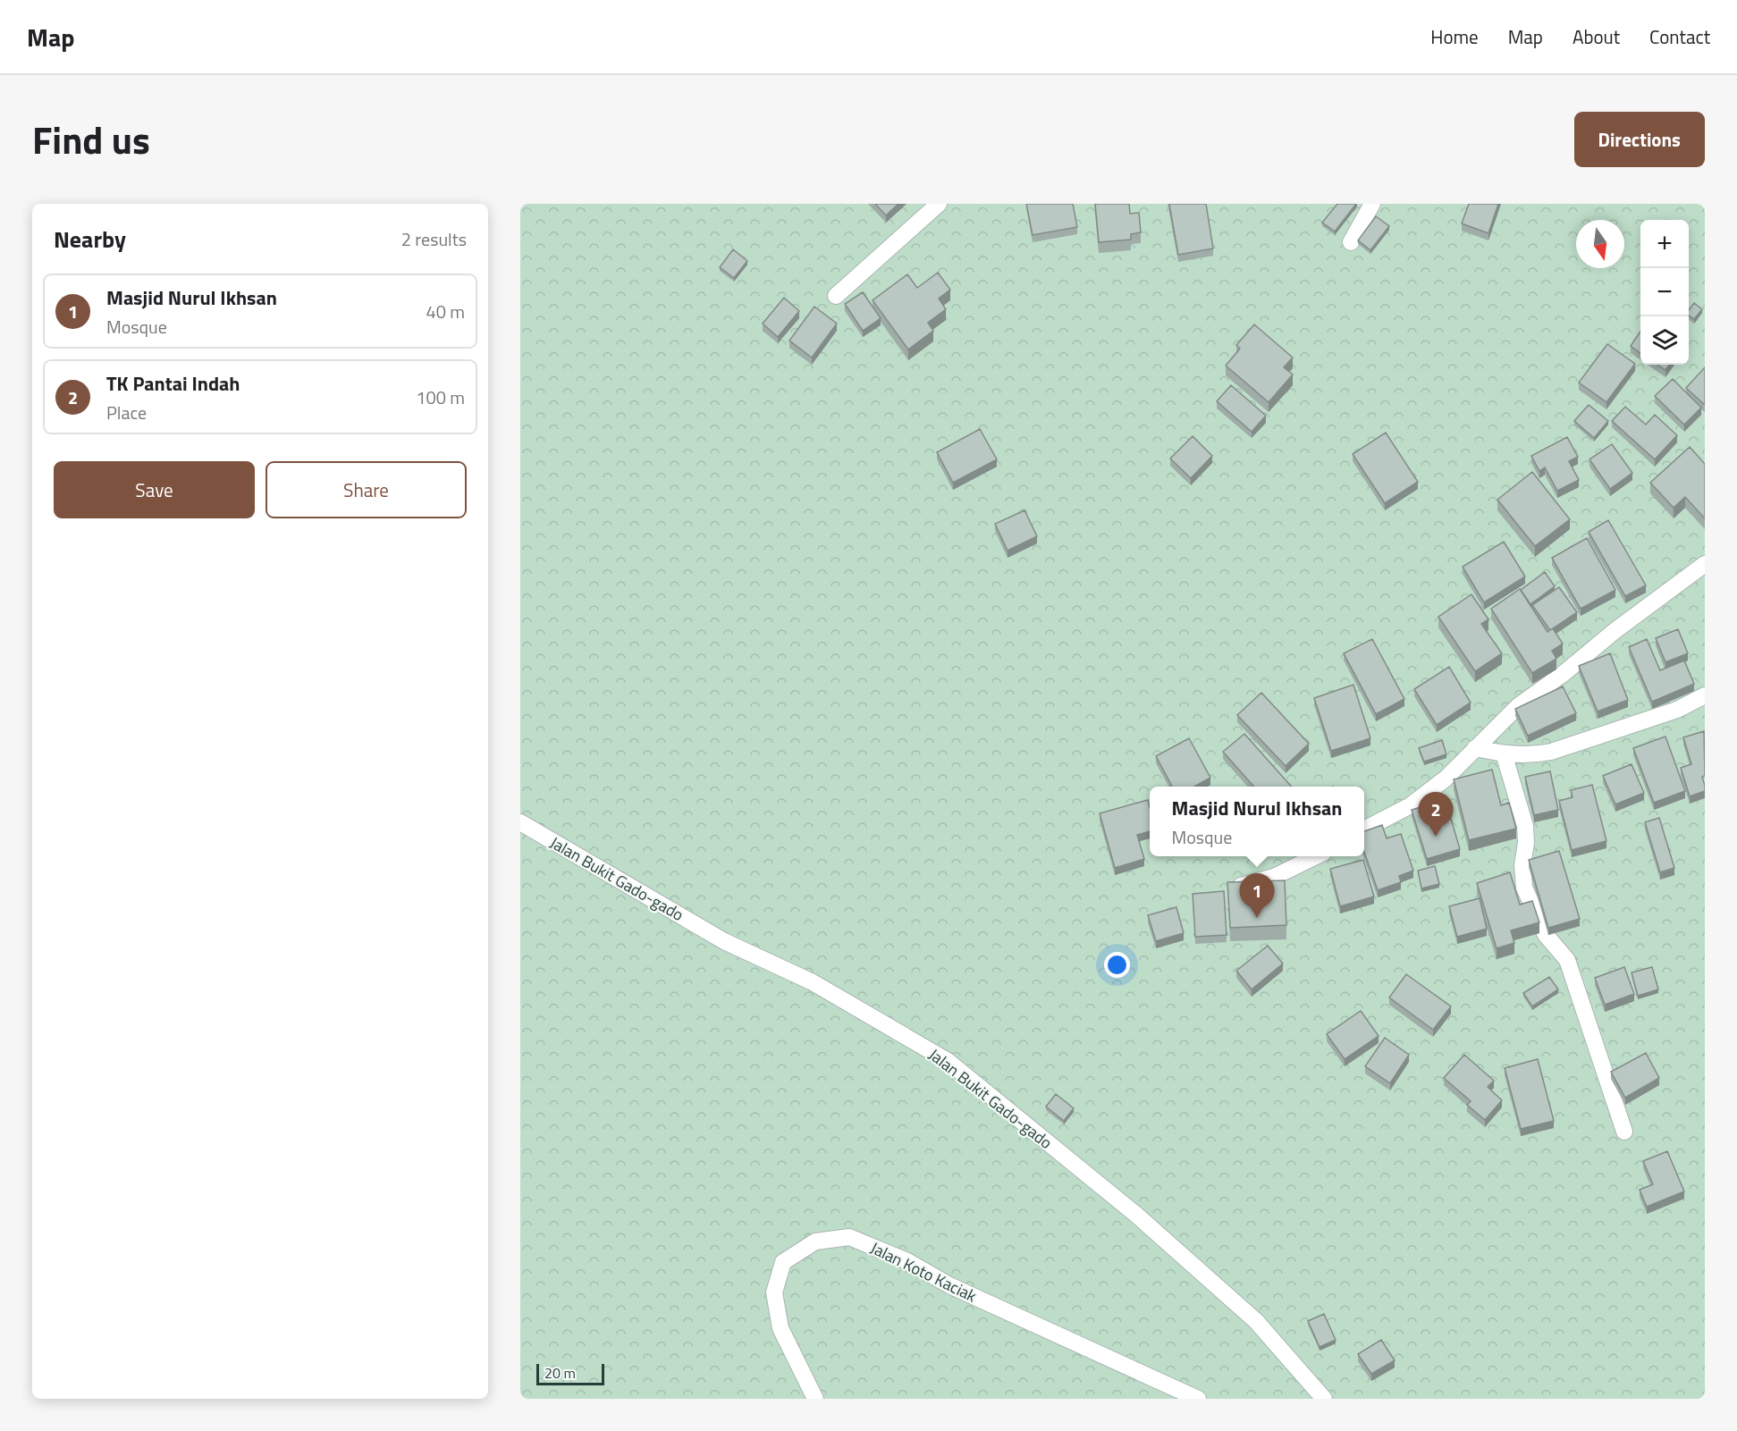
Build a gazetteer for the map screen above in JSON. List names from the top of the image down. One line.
{"streets":{"street":["Jalan Bukit Gado-gado","Jalan Koto Kaciak"]},"scale_bar":"20 m","north":"bottom","page":{"header":"Map","nav":["Home","Map","About","Contact"],"title":"Find us","buttons":["Directions",["Save","Share"]],"heading":["Nearby","2 results"],"map_buttons":["+","−"],"list":[{"mark":"1","name":"Masjid Nurul Ikhsan","note":"Mosque","value":"40 m"},{"mark":"2","name":"TK Pantai Indah","note":"Place","value":"100 m"}],"popup":["Masjid Nurul Ikhsan","Mosque"],"pins":["2","1"],"scale":"20 m"}}
